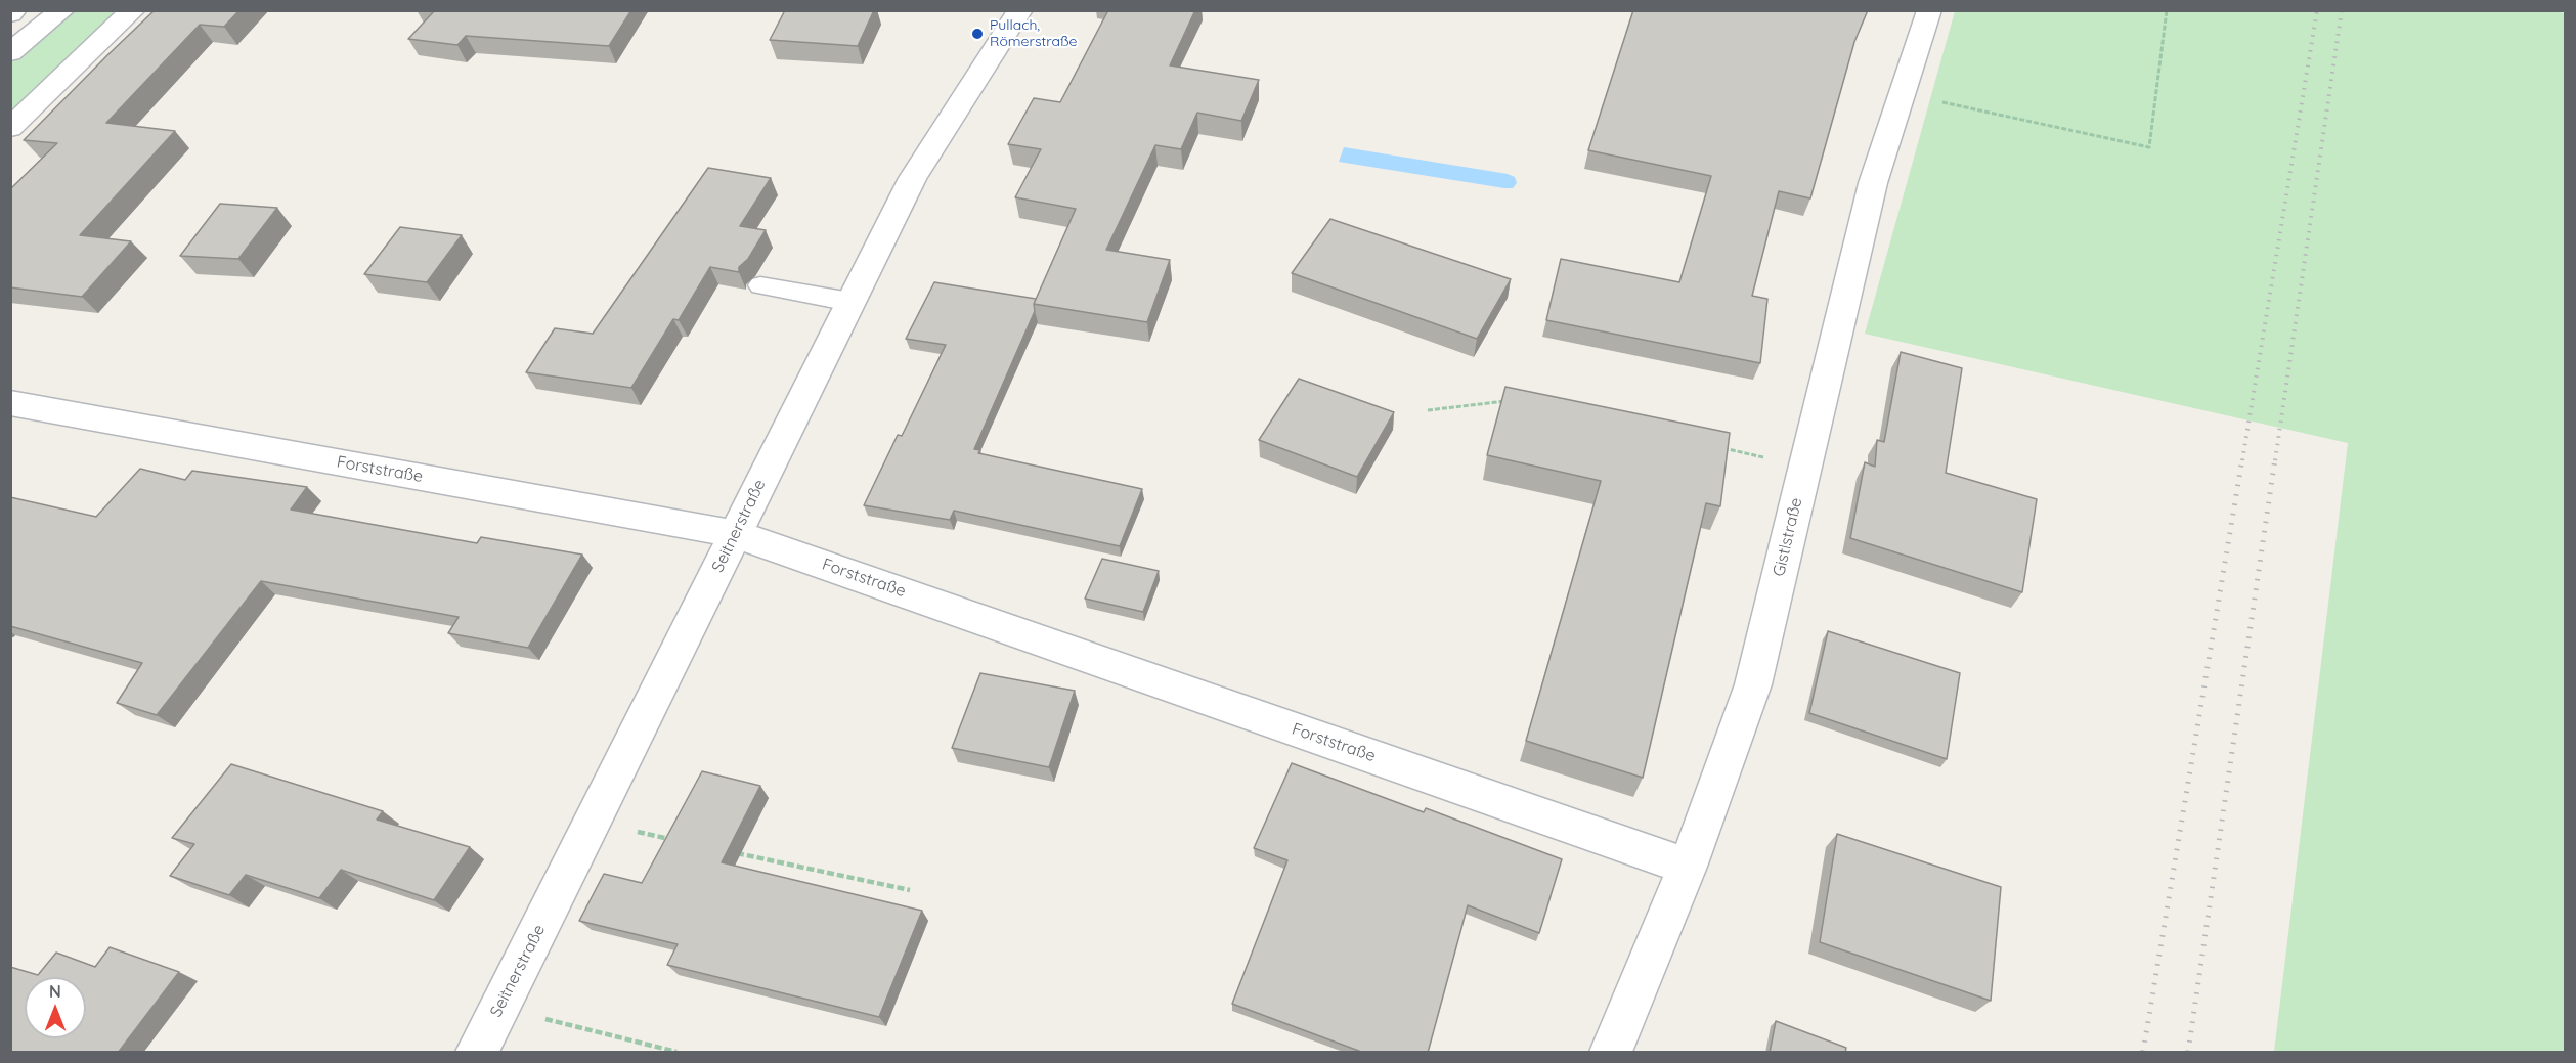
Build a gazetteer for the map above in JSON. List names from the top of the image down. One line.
{"streets":{"street":["Forststraße","Seitnerstraße","Gistlstraße"]},"crossings":[["Forststraße","Seitnerstraße"],["Forststraße","Gistlstraße"]],"places":["Pullach, Römerstraße"],"north":"top"}
